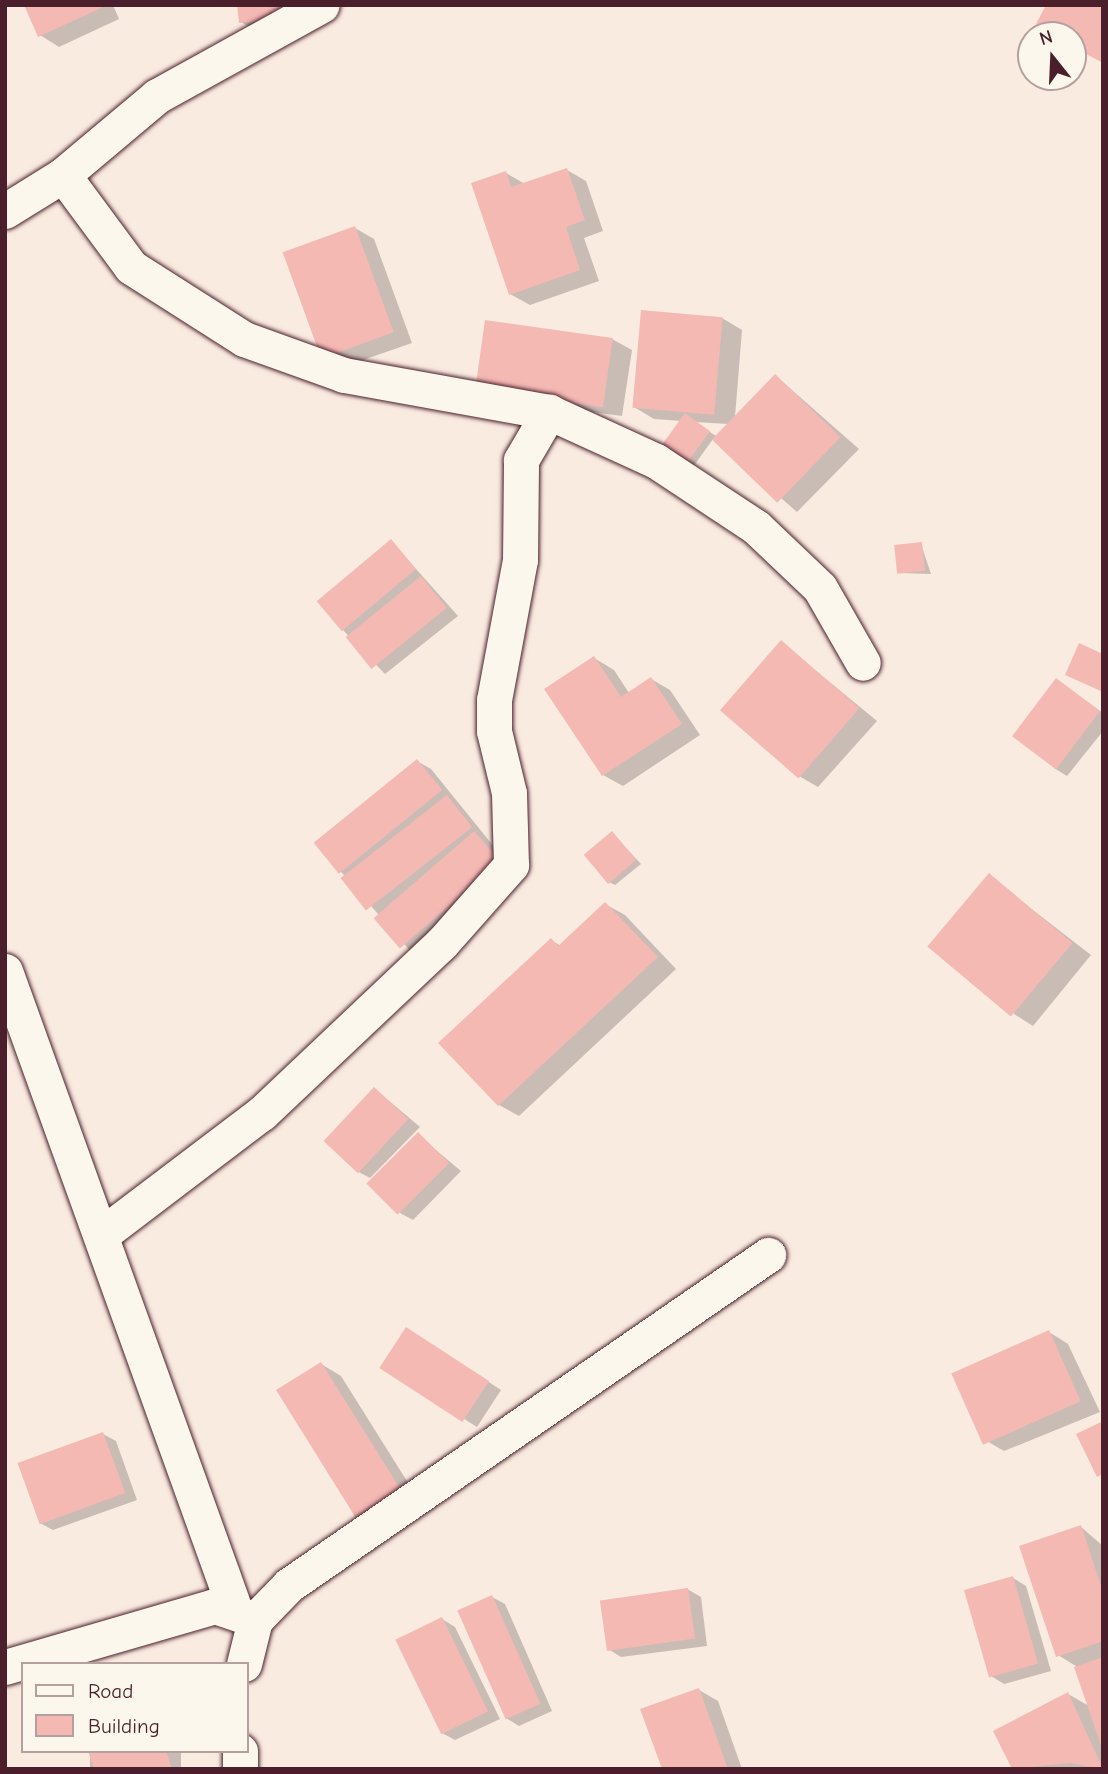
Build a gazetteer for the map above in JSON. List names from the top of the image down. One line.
{"legend":["Road","Building"],"north":"top"}
